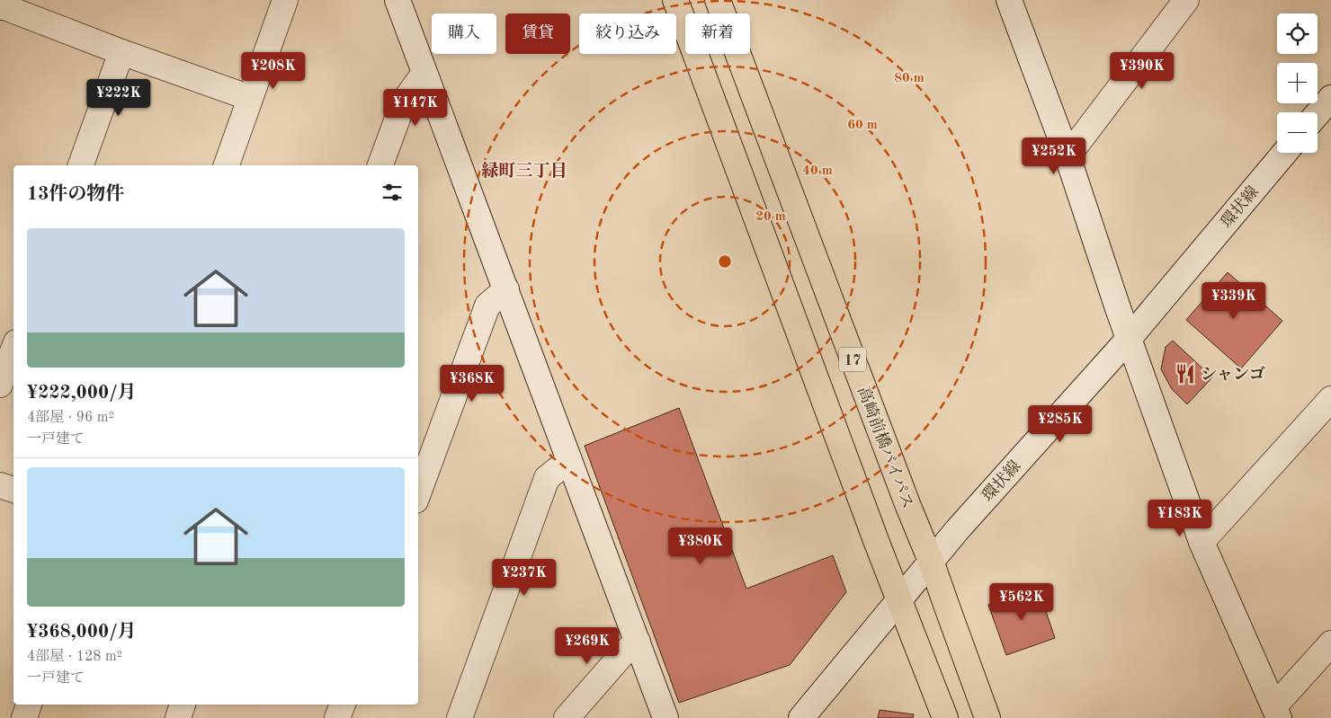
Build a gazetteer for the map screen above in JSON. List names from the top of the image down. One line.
{"streets":{"highway":["17","高崎前橋バイパス"],"street":["環状線"]},"crossings":[["環状線","高崎前橋バイパス"]],"districts":["緑町三丁目"],"places":{"restaurant":["シャンゴ"]},"page":{"map_buttons":["+","−"],"chip":["購入","賃貸","絞り込み","新着"],"price":["¥208K","¥390K","¥222K","¥147K","¥252K","¥339K","¥368K","¥285K","¥183K","¥380K","¥237K","¥562K","¥269K"],"heading":"13件の物件","list":[{"name":"¥222,000/月","note":"4部屋 · 96 m² · 一戸建て"},{"name":"¥368,000/月","note":"4部屋 · 128 m² · 一戸建て"}]},"rings":["80 m","60 m","40 m","20 m"]}
